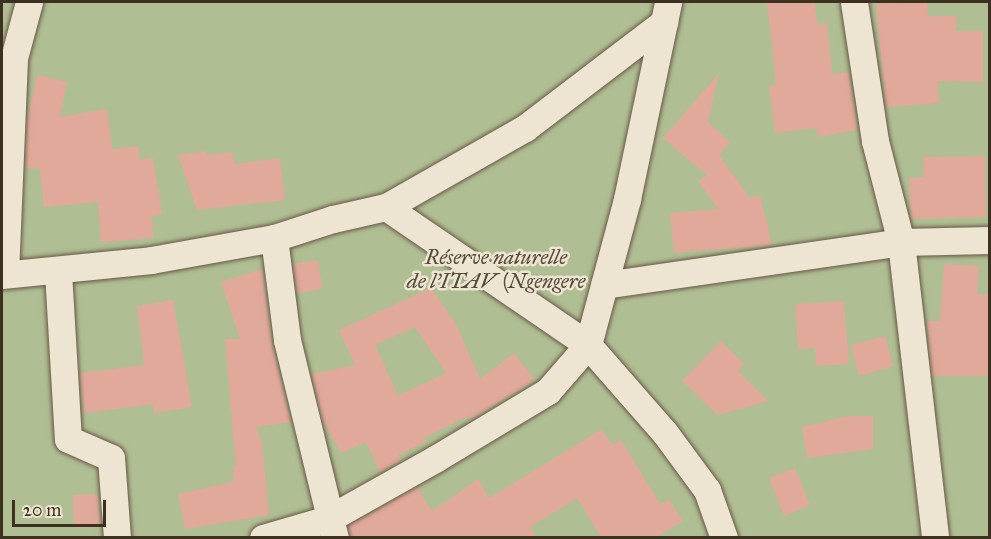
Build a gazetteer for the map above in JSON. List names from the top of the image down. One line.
{"parks":["Réserve naturelle de l'ITAV (Ngengere"],"scale_bar":"20 m"}
